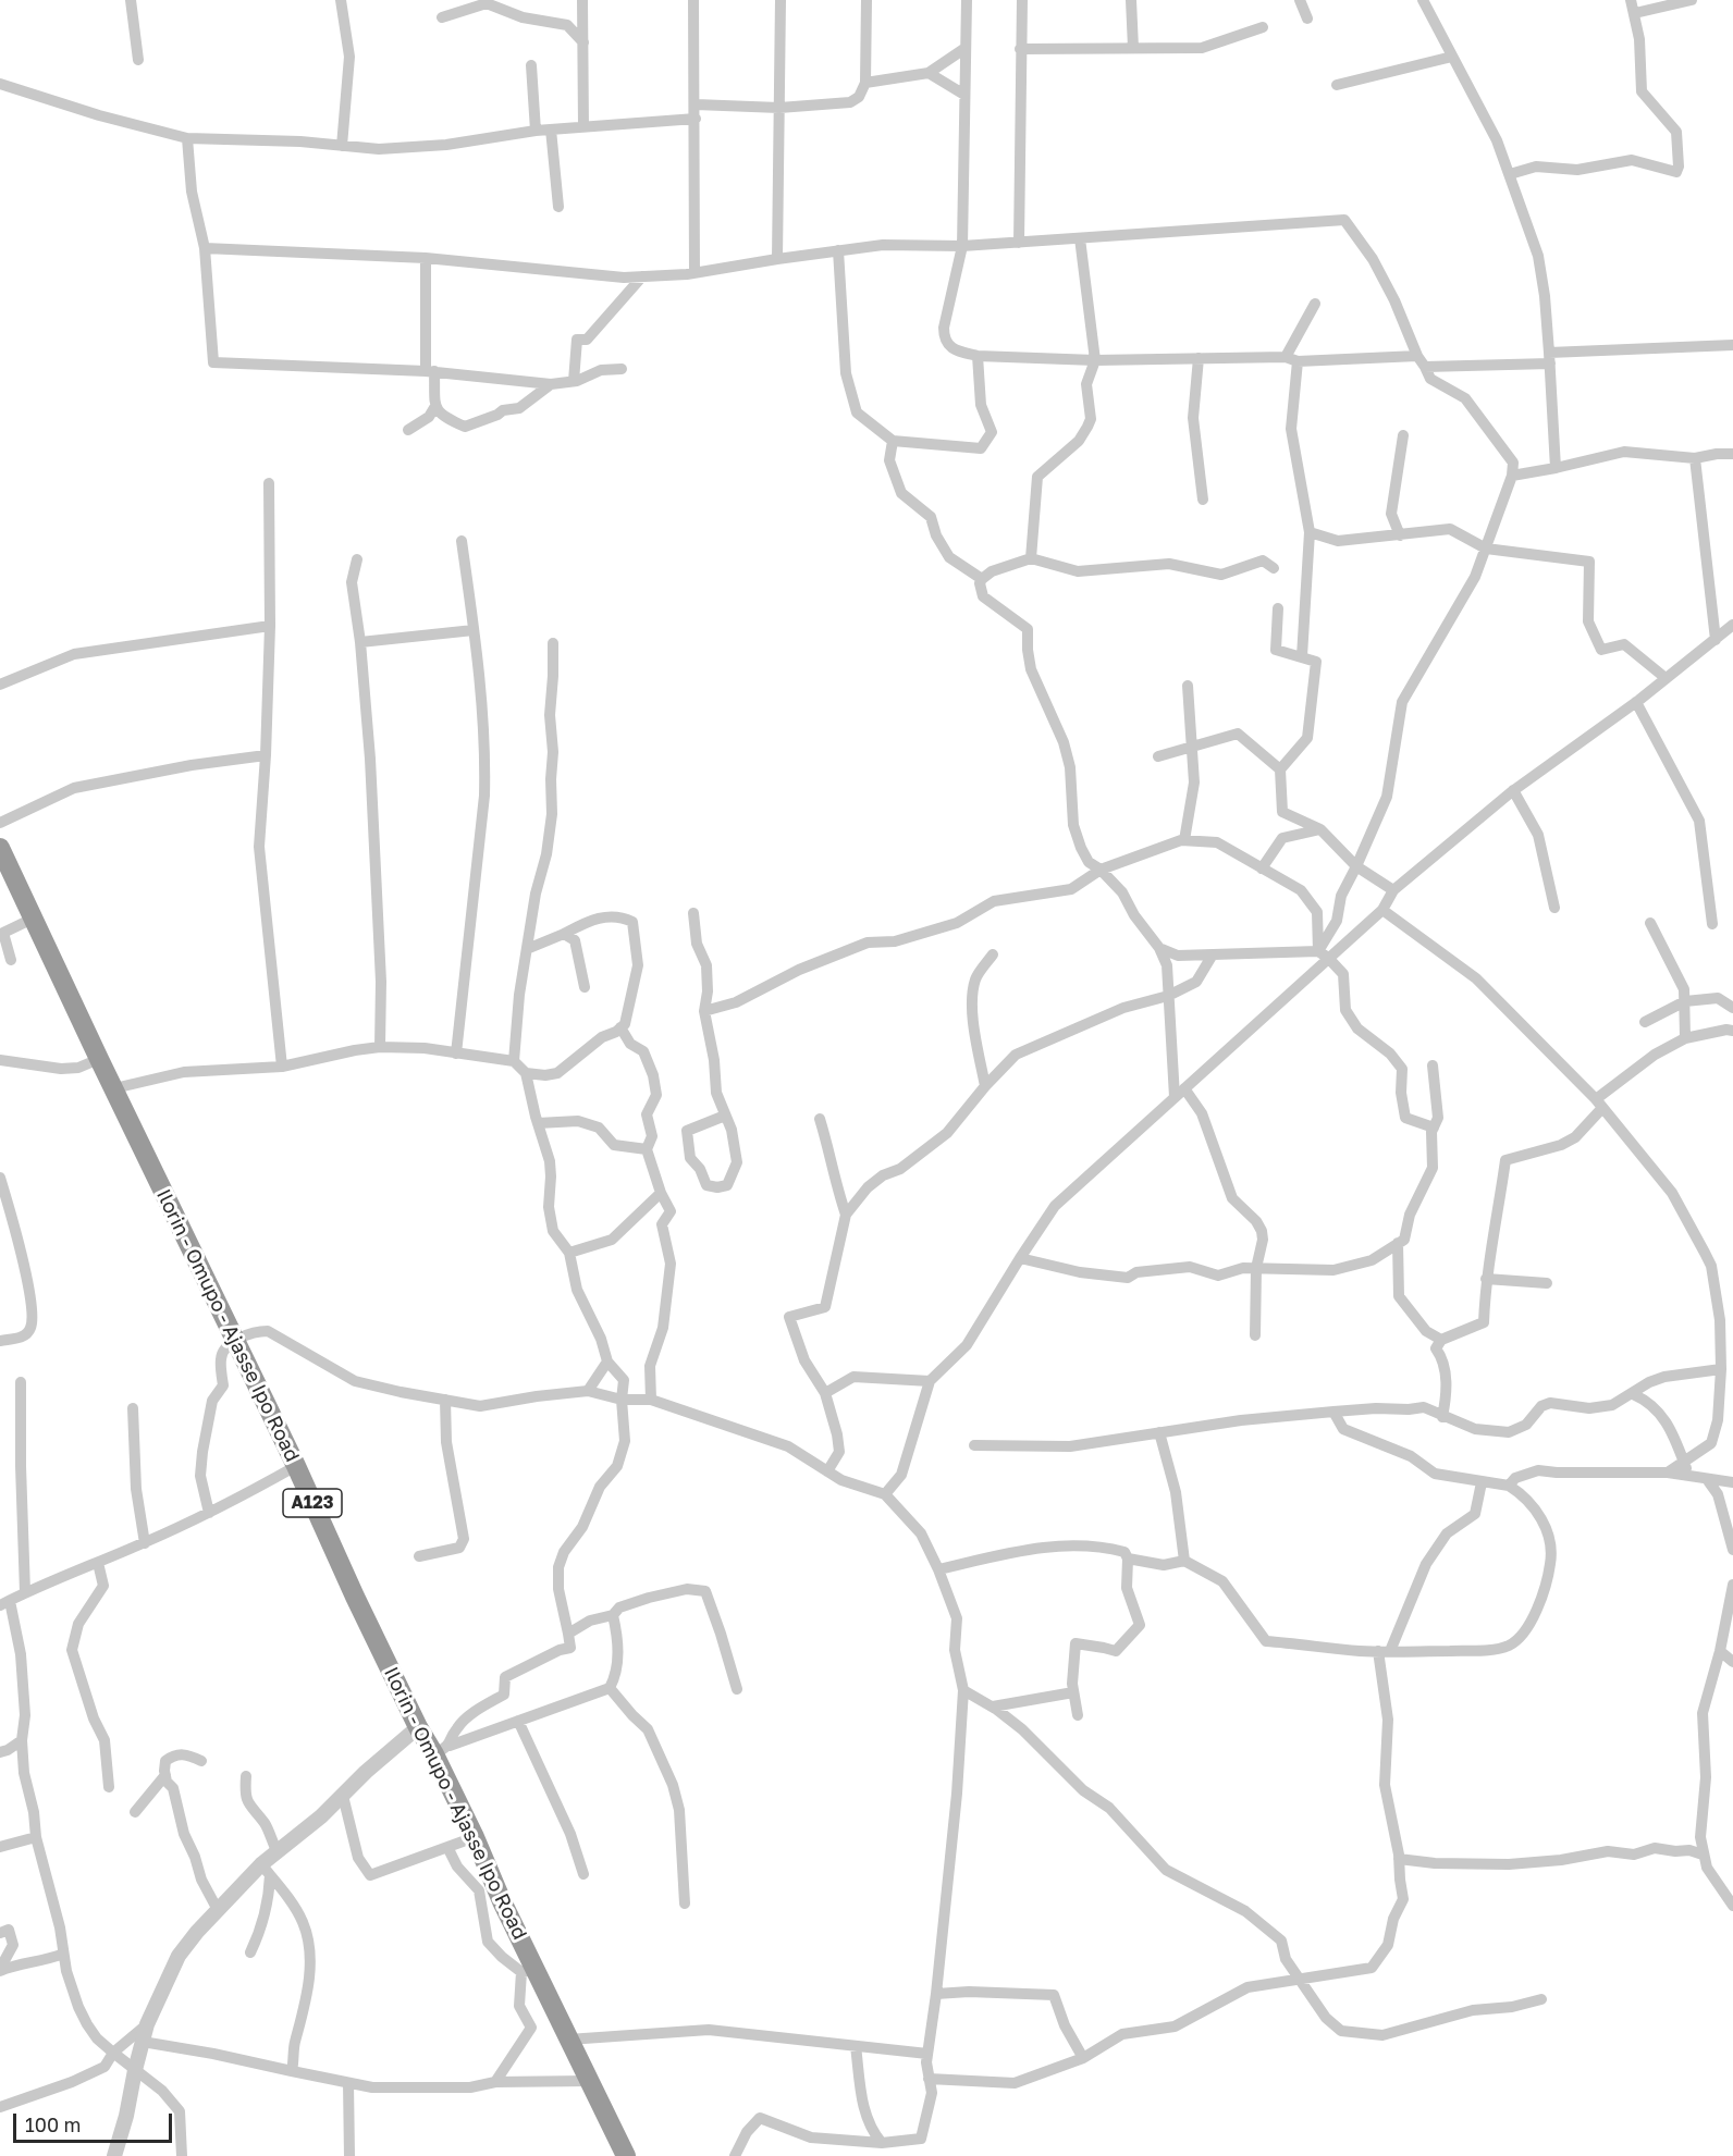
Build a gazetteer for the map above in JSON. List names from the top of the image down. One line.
{"streets":{"highway":["Ilorin - Omupo - Ajasse Ipo Road","A123"]},"scale_bar":"100 m"}
